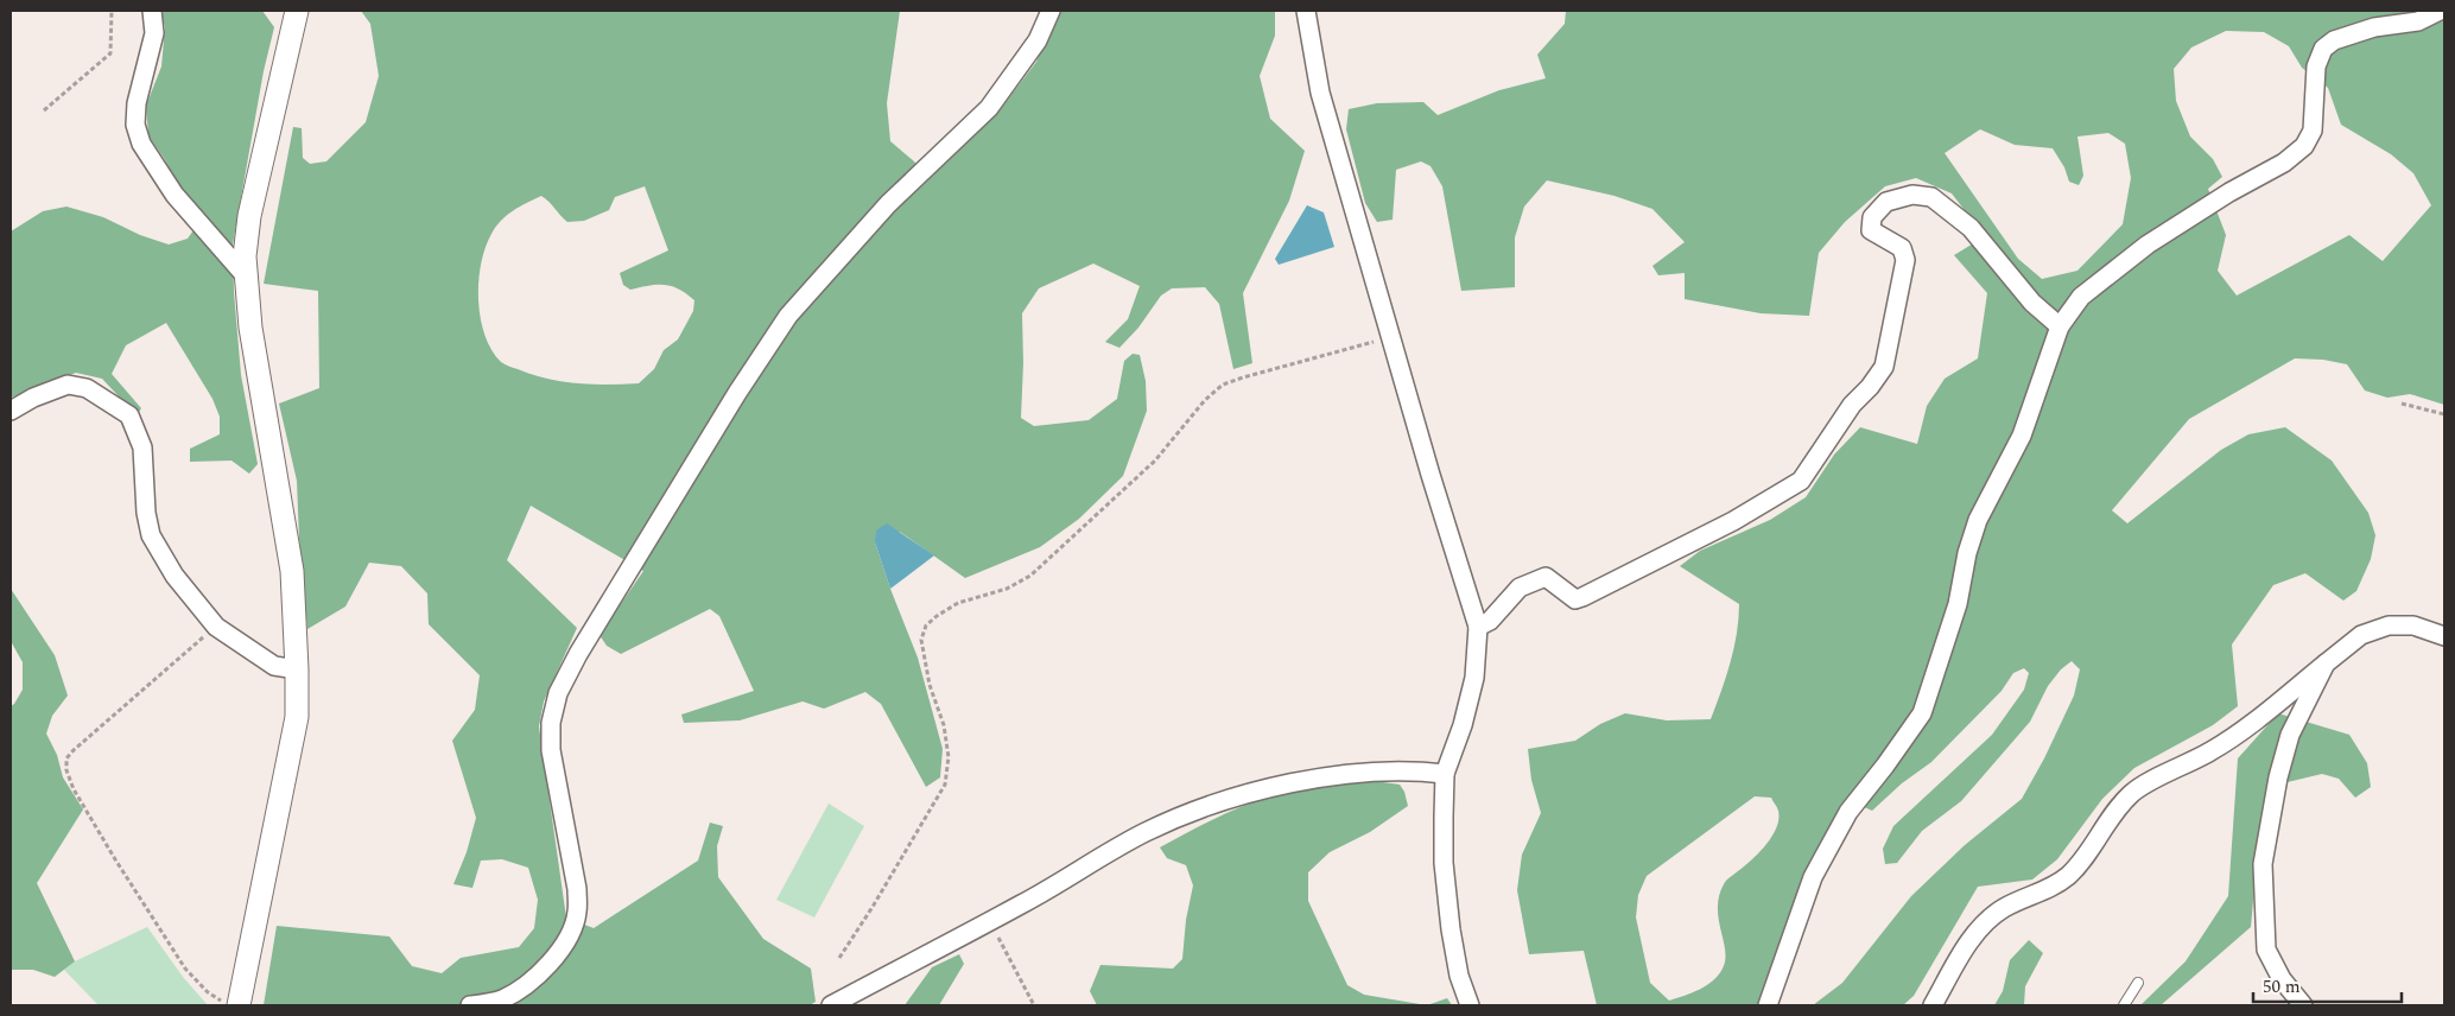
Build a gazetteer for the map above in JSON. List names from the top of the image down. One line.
{"scale_bar":"50 m"}
